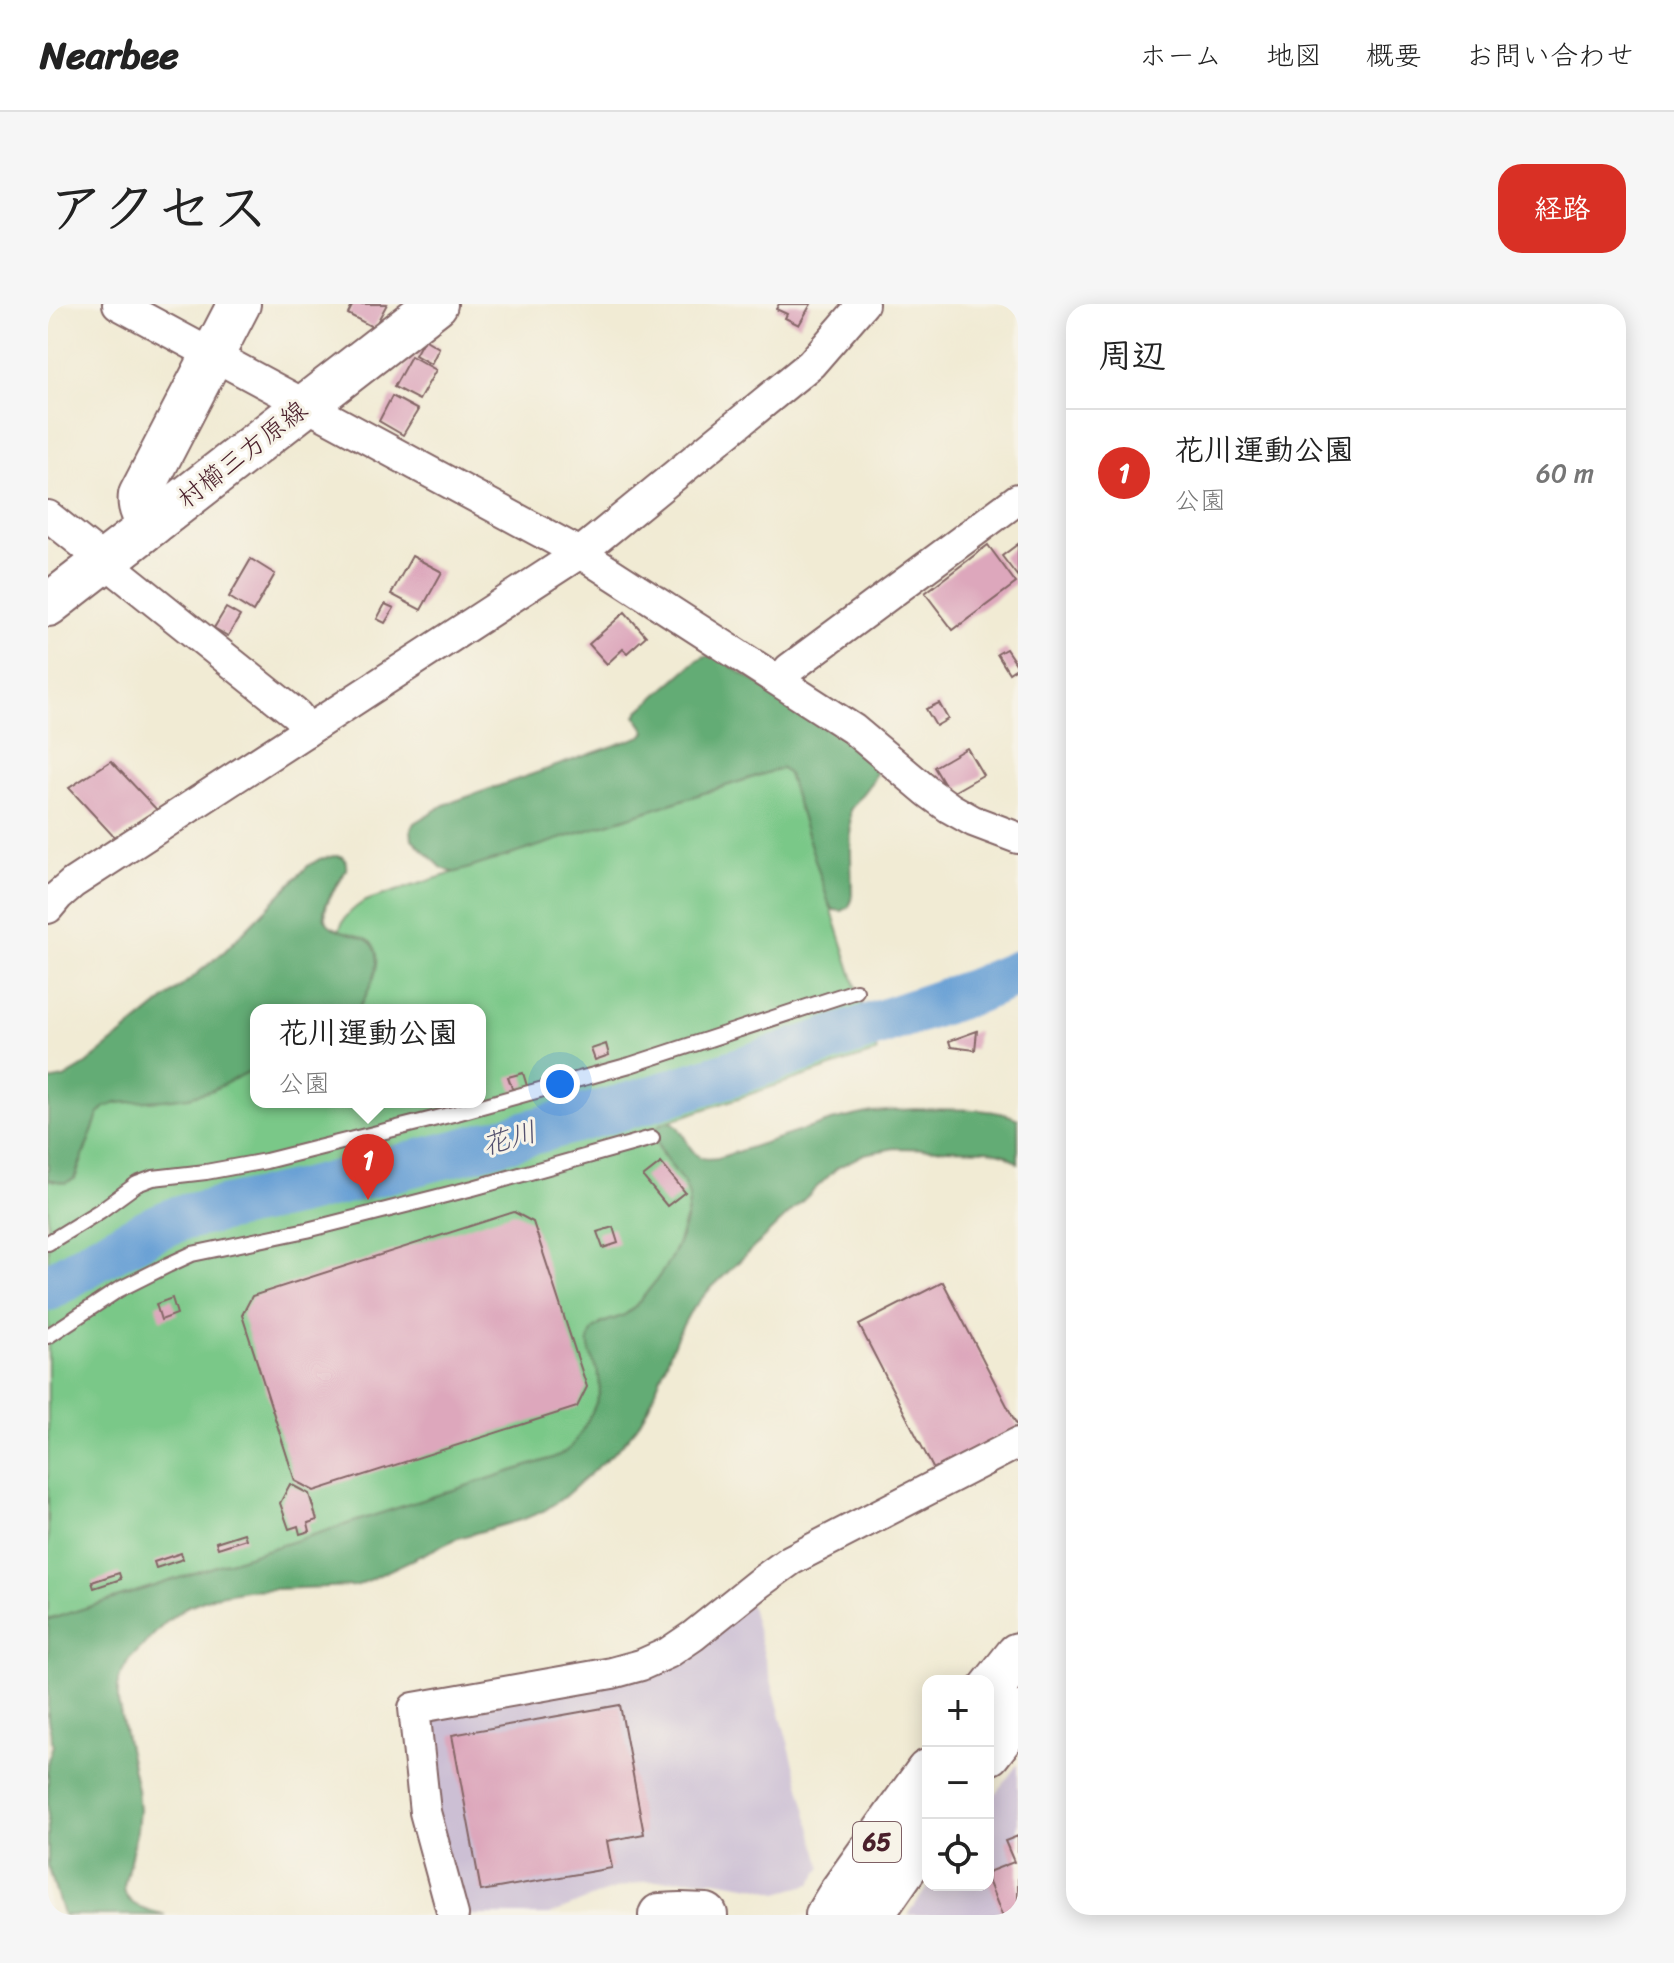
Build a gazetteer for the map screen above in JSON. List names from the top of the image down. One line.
{"streets":{"main road":["村櫛三方原線","65"]},"water":["花川"],"page":{"header":"Nearbee","nav":["ホーム","地図","概要","お問い合わせ"],"title":"アクセス","buttons":"経路","heading":"周辺","list":[{"mark":"1","name":"花川運動公園","note":"公園","value":"60 m"}],"popup":["花川運動公園","公園"],"pins":"1","map_buttons":["+","−"]}}
